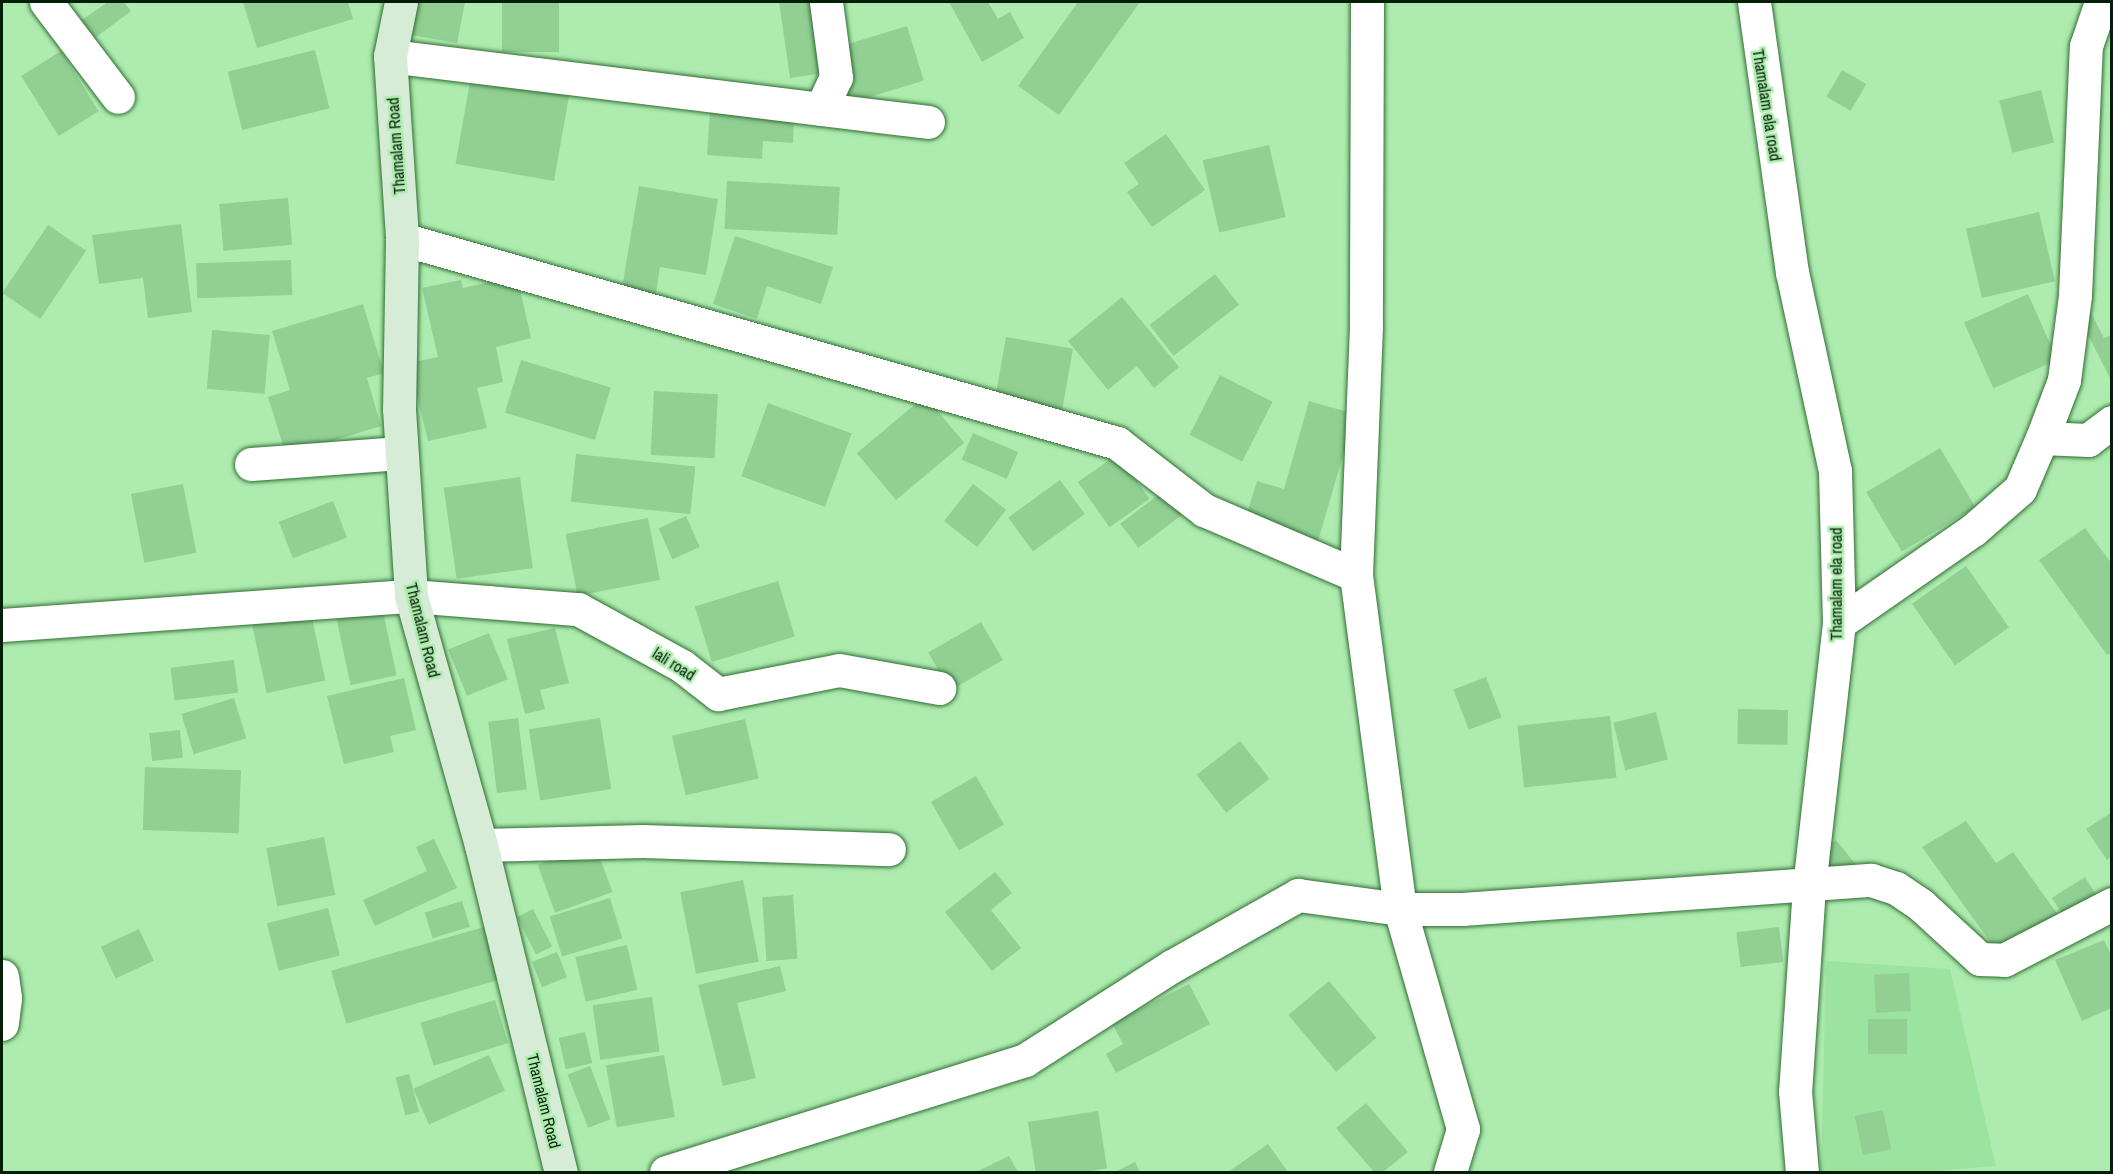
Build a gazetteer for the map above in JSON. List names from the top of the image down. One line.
{"streets":{"street":["Thamalam ela road","Thamalam Road","lali road"]},"crossings":[["Thamalam Road","lali road"]]}
